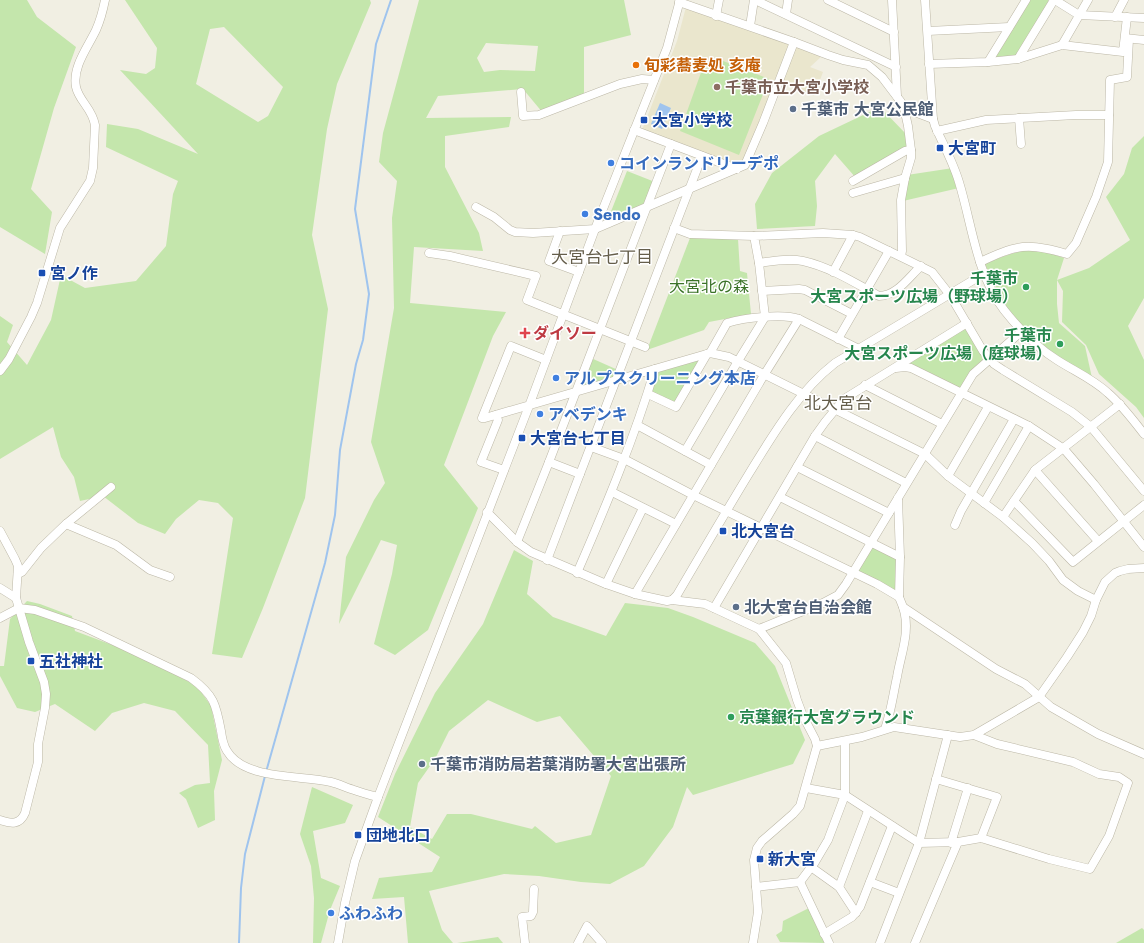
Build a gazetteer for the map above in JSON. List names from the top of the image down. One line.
{"districts":["大宮台七丁目","北大宮台"],"parks":["大宮北の森"],"places":{"other":["旬彩蕎麦処 亥庵","千葉市立大宮小学校","千葉市 大宮公民館","コインランドリーデポ","Sendo","千葉市 大宮スポーツ広場（野球場）","千葉市 大宮スポーツ広場（庭球場）","アルプスクリーニング本店","アベデンキ","北大宮台自治会館","京葉銀行大宮グラウンド","千葉市消防局若葉消防署大宮出張所","ふわふわ"],"transit":["大宮小学校","大宮町","宮ノ作","大宮台七丁目","北大宮台","五社神社","団地北口","新大宮"],"health":["ダイソー"]}}
